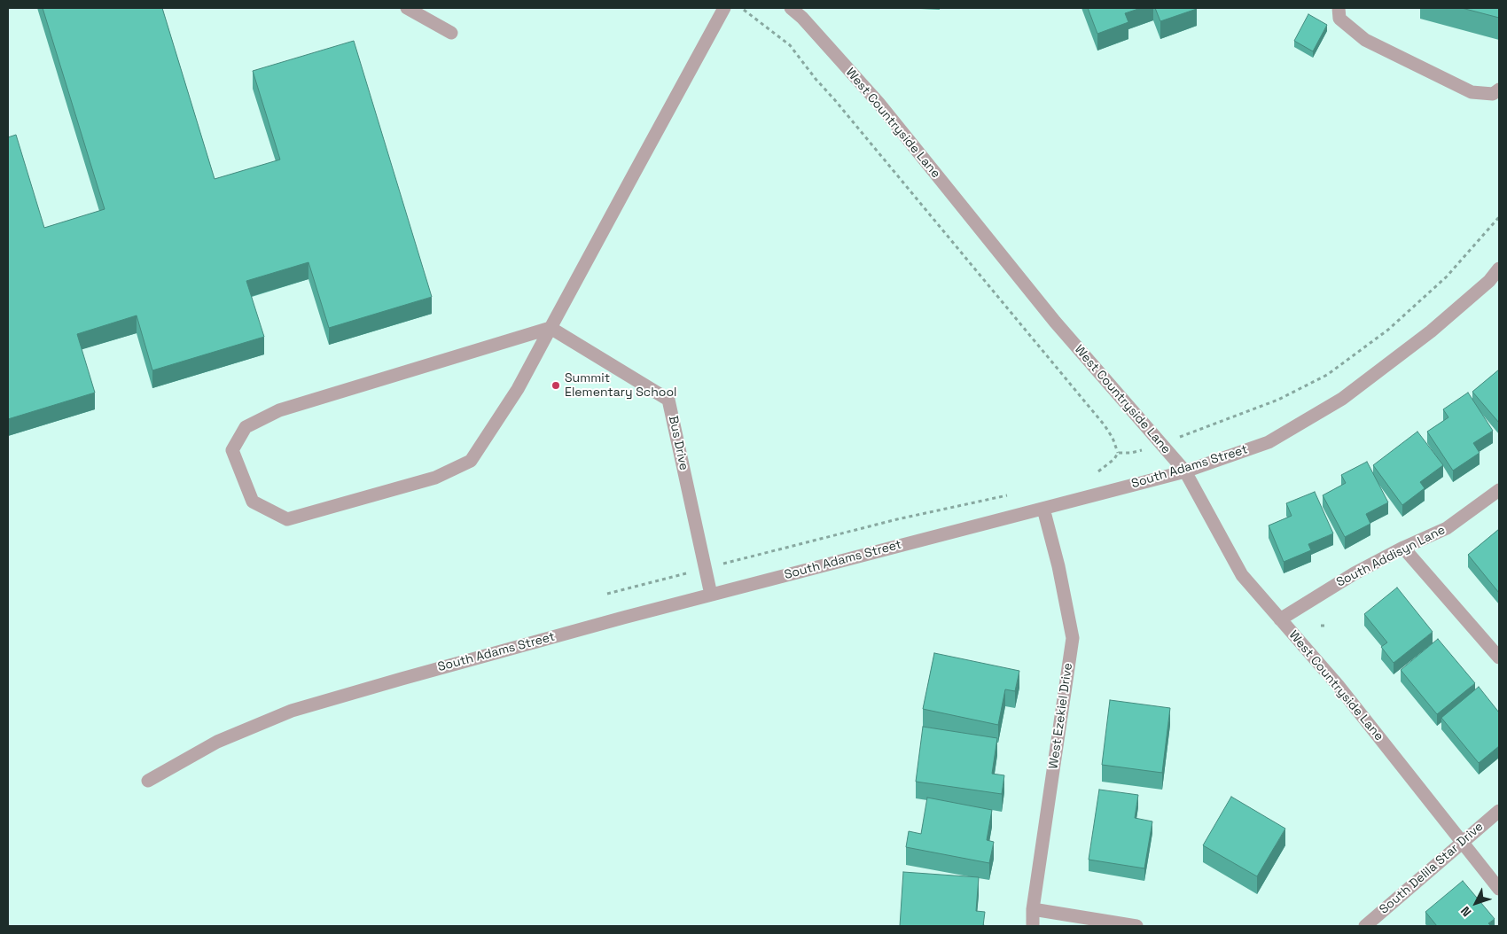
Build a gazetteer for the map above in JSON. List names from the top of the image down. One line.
{"streets":{"street":["West Countryside Lane","Bus Drive","South Adams Street","South Addisyn Lane","West Ezekiel Drive","South Delila Star Drive"]},"crossings":[["West Countryside Lane","South Adams Street"],["West Countryside Lane","South Addisyn Lane"],["West Countryside Lane","South Delila Star Drive"],["Bus Drive","South Adams Street"],["South Adams Street","West Ezekiel Drive"]],"places":["Summit Elementary School"],"north":"bottom left"}
